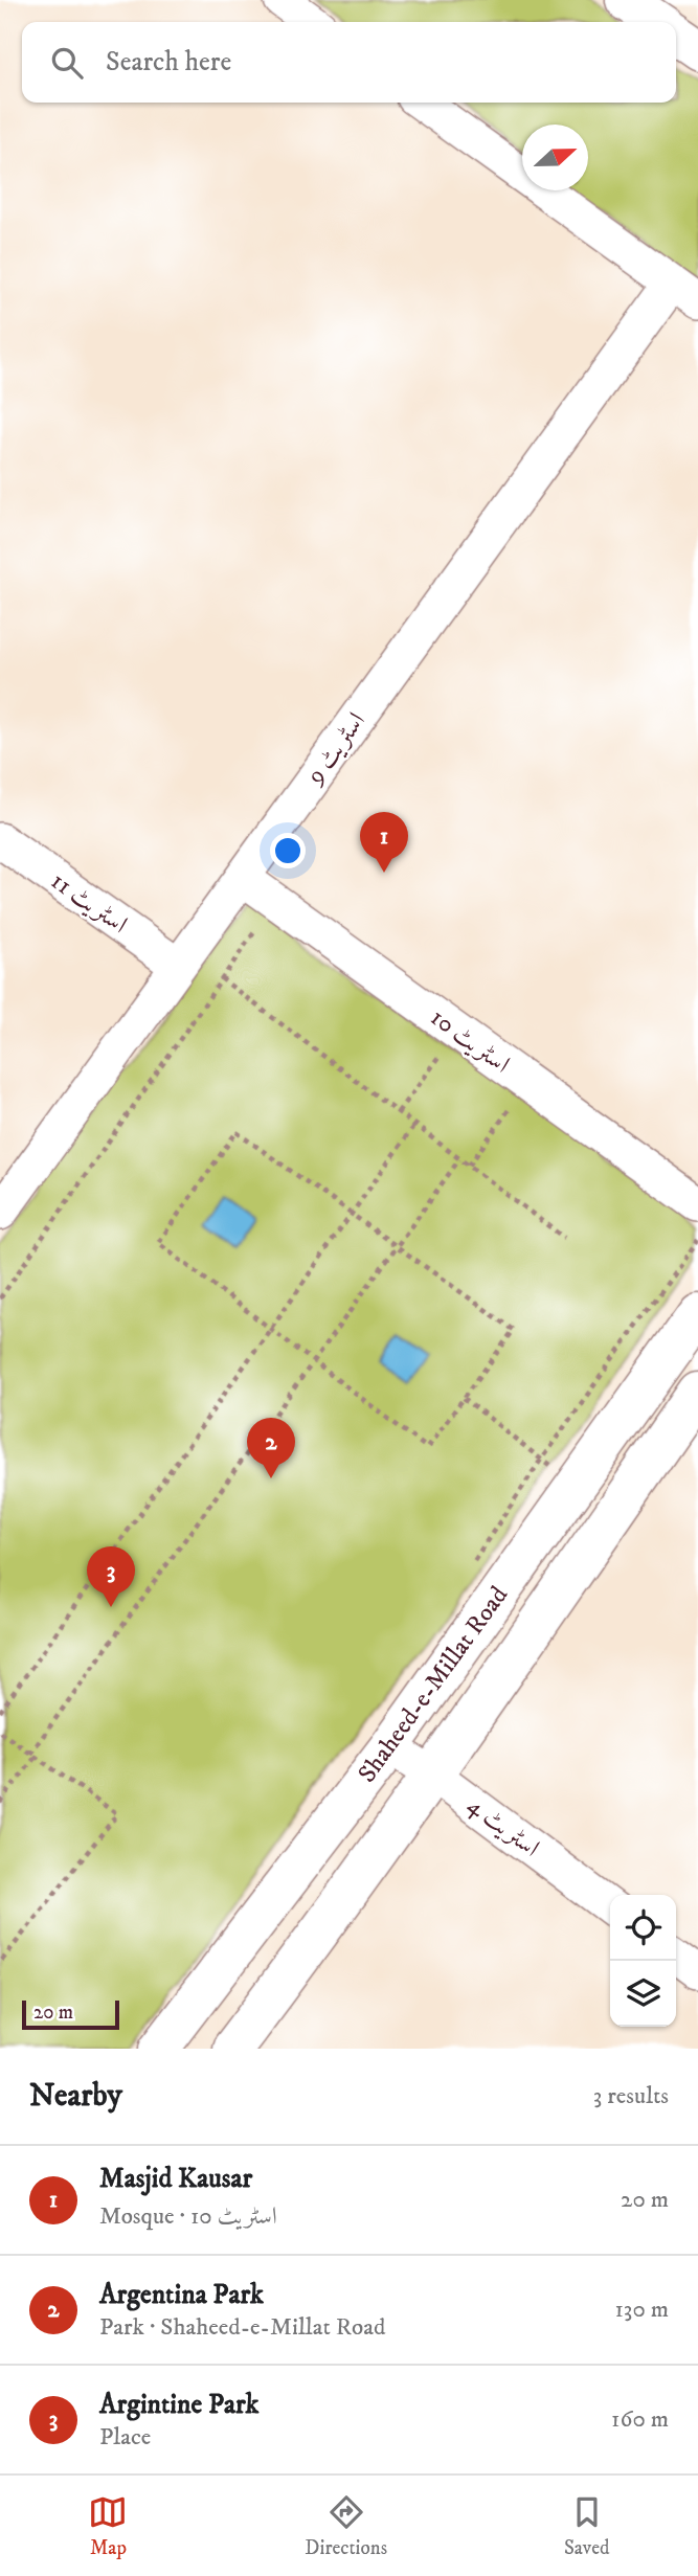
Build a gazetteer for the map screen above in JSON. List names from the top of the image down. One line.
{"streets":{"main road":["Shaheed-e-Millat Road"],"street":["اسٹریٹ 9","اسٹریٹ 11","اسٹریٹ 10","اسٹریٹ 4"]},"crossings":[["اسٹریٹ 9","اسٹریٹ 11"],["اسٹریٹ 9","اسٹریٹ 10"],["Shaheed-e-Millat Road","اسٹریٹ 4"]],"scale_bar":"20 m","north":"right","page":{"search":"Search here","pins":["1","2","3"],"scale":"20 m","heading":["Nearby","3 results"],"list":[{"mark":"1","name":"Masjid Kausar","note":"Mosque · اسٹریٹ 10","value":"20 m"},{"mark":"2","name":"Argentina Park","note":"Park · Shaheed-e-Millat Road","value":"130 m"},{"mark":"3","name":"Argintine Park","note":"Place","value":"160 m"}],"nav":["Map","Directions","Saved"]}}
